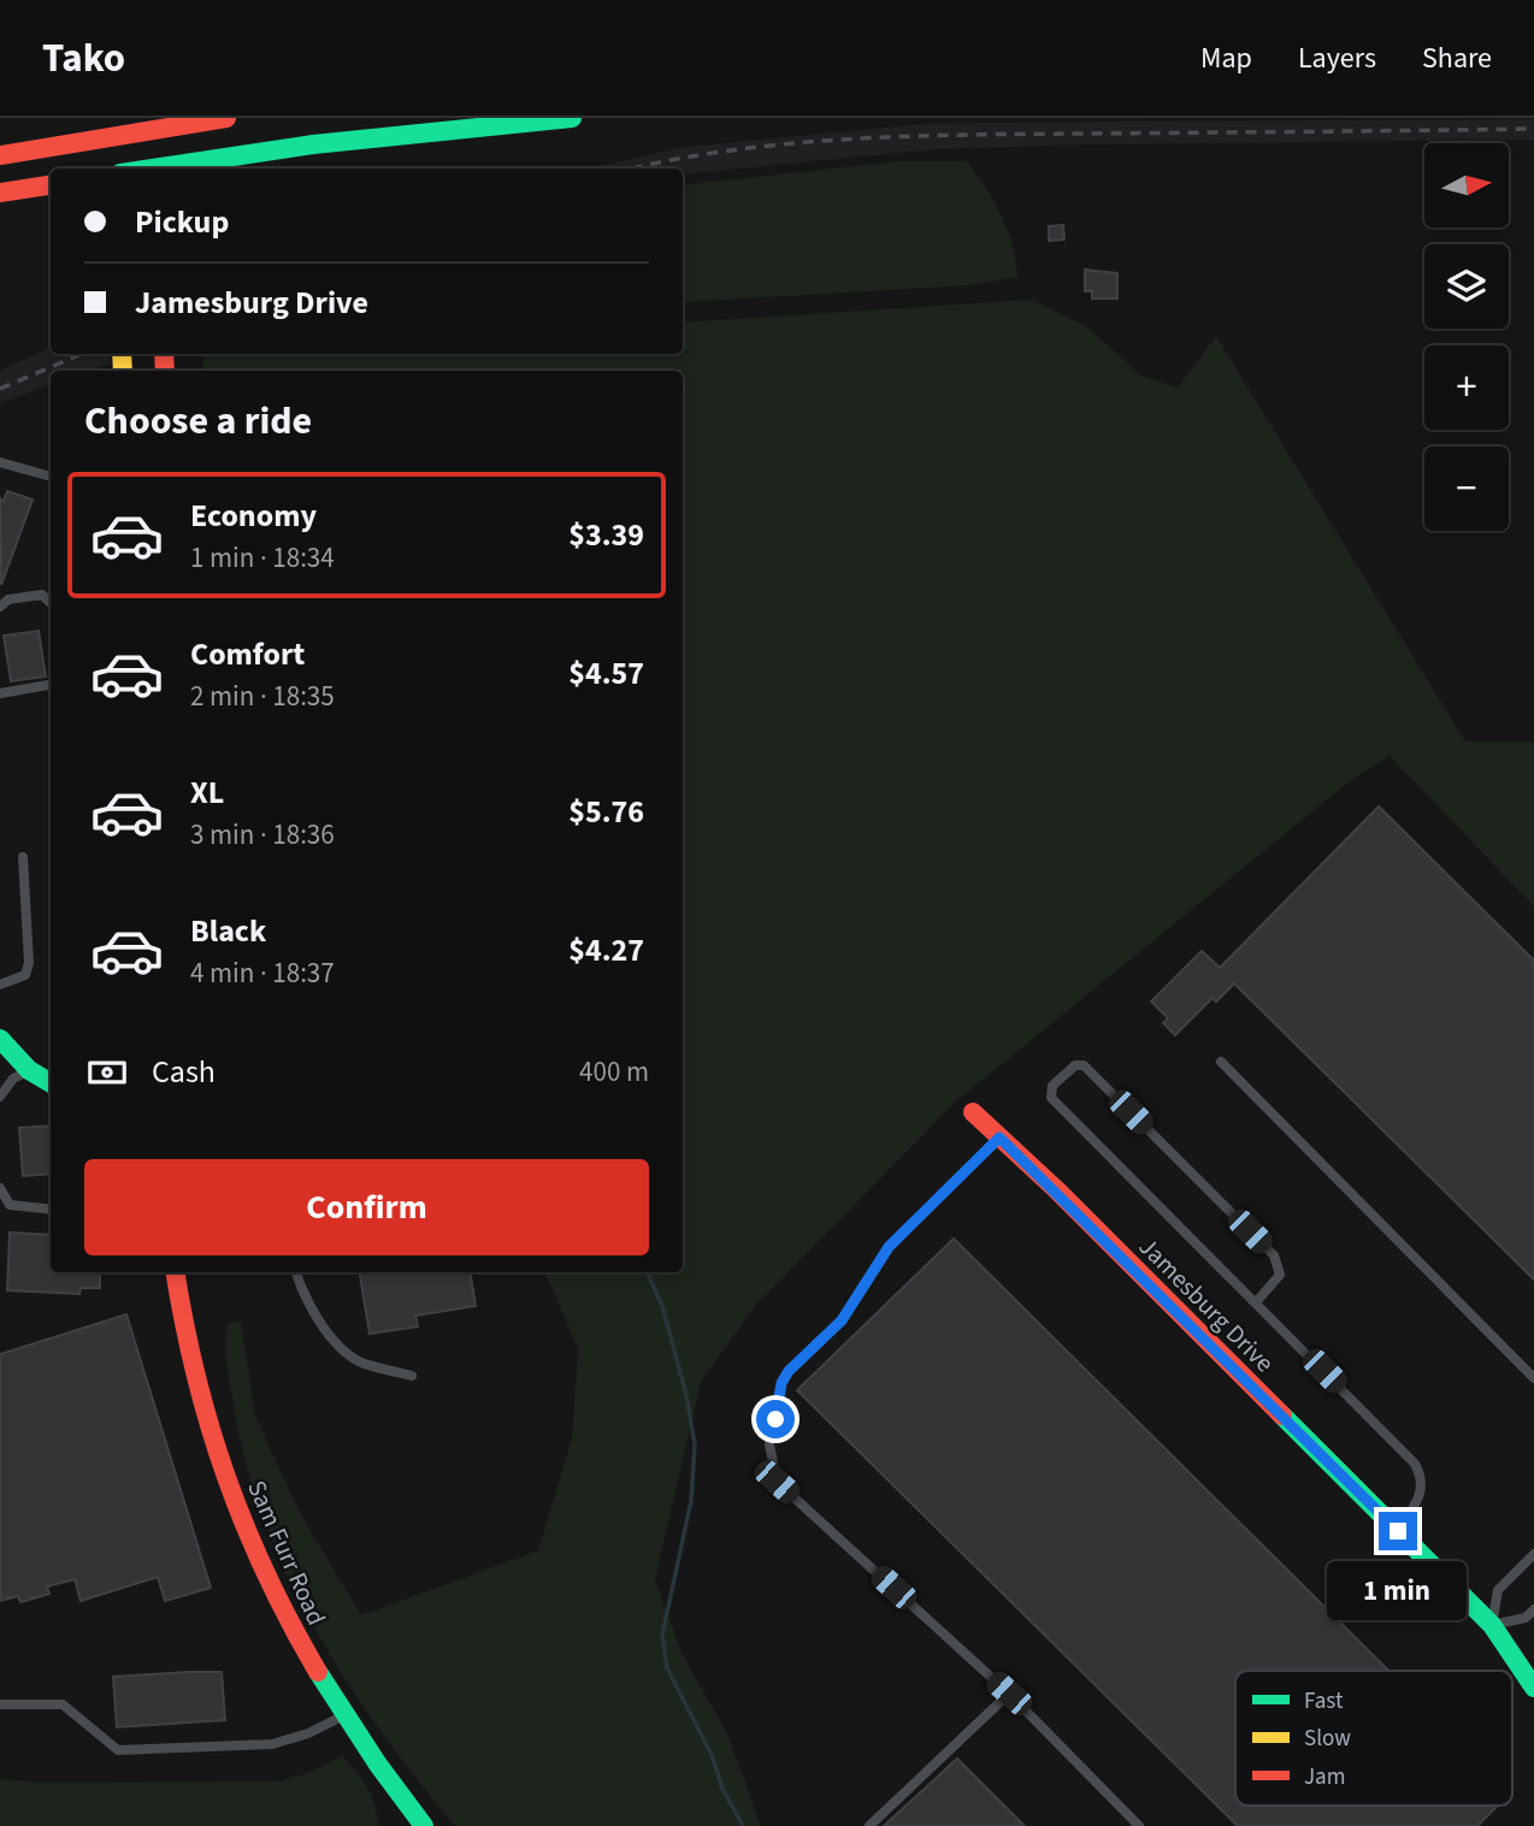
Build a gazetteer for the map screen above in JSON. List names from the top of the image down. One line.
{"streets":{"main road":["Jamesburg Drive","Sam Furr Road"]},"legend":["Fast","Slow","Jam"],"north":"right","page":{"header":"Tako","nav":["Map","Layers","Share"],"map_buttons":["+","−"],"banner":["Pickup","Jamesburg Drive"],"heading":"Choose a ride","list":[{"name":"Economy","note":"1 min · 18:34","value":"$3.39"},{"name":"Comfort","note":"2 min · 18:35","value":"$4.57"},{"name":"XL","note":"3 min · 18:36","value":"$5.76"},{"name":"Black","note":"4 min · 18:37","value":"$4.27"}],"pay":["Cash","400 m"],"buttons":"Confirm","bubble":"1 min"}}
